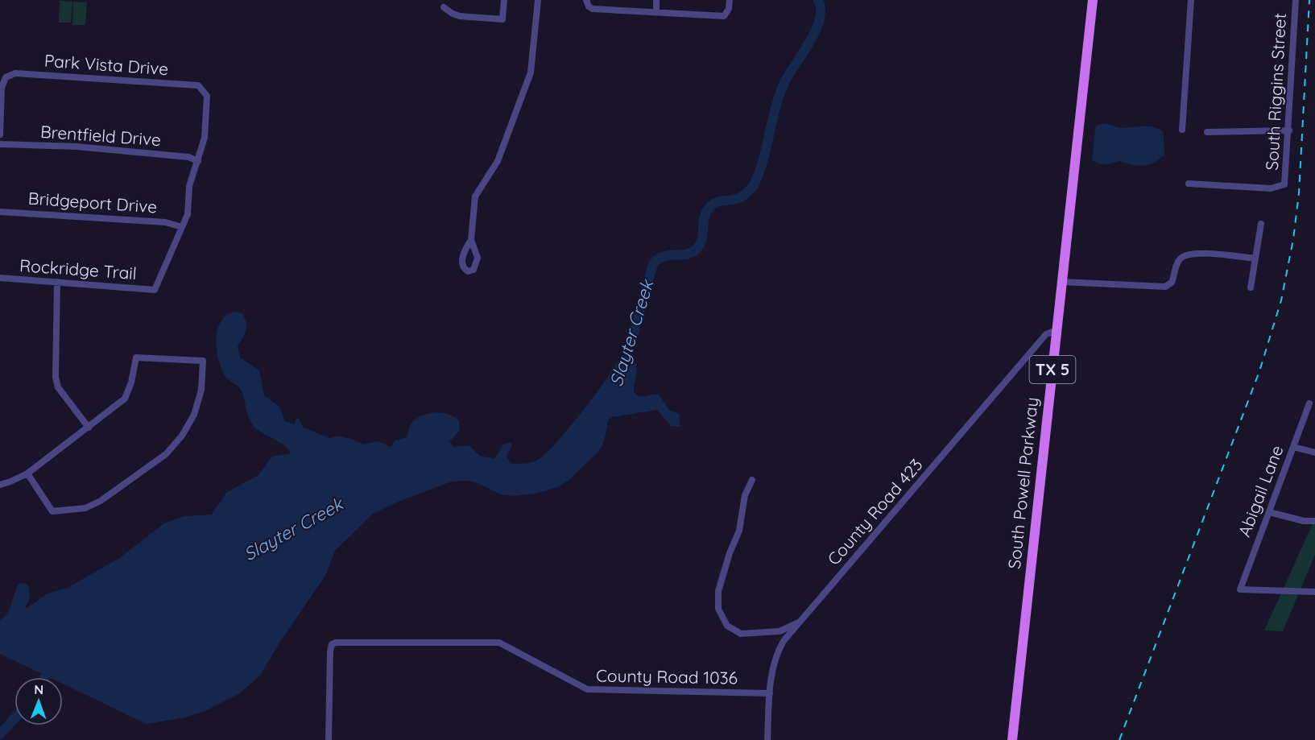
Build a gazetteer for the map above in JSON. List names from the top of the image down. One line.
{"streets":{"main road":["TX 5","South Powell Parkway"],"street":["Park Vista Drive","South Riggins Street","Brentfield Drive","Bridgeport Drive","Rockridge Trail","Abigail Lane","County Road 423","County Road 1036"]},"crossings":[["Park Vista Drive","Brentfield Drive"],["Bridgeport Drive","Rockridge Trail"],["South Powell Parkway","County Road 423"],["County Road 423","County Road 1036"]],"water":["Slayter Creek"],"north":"top"}
